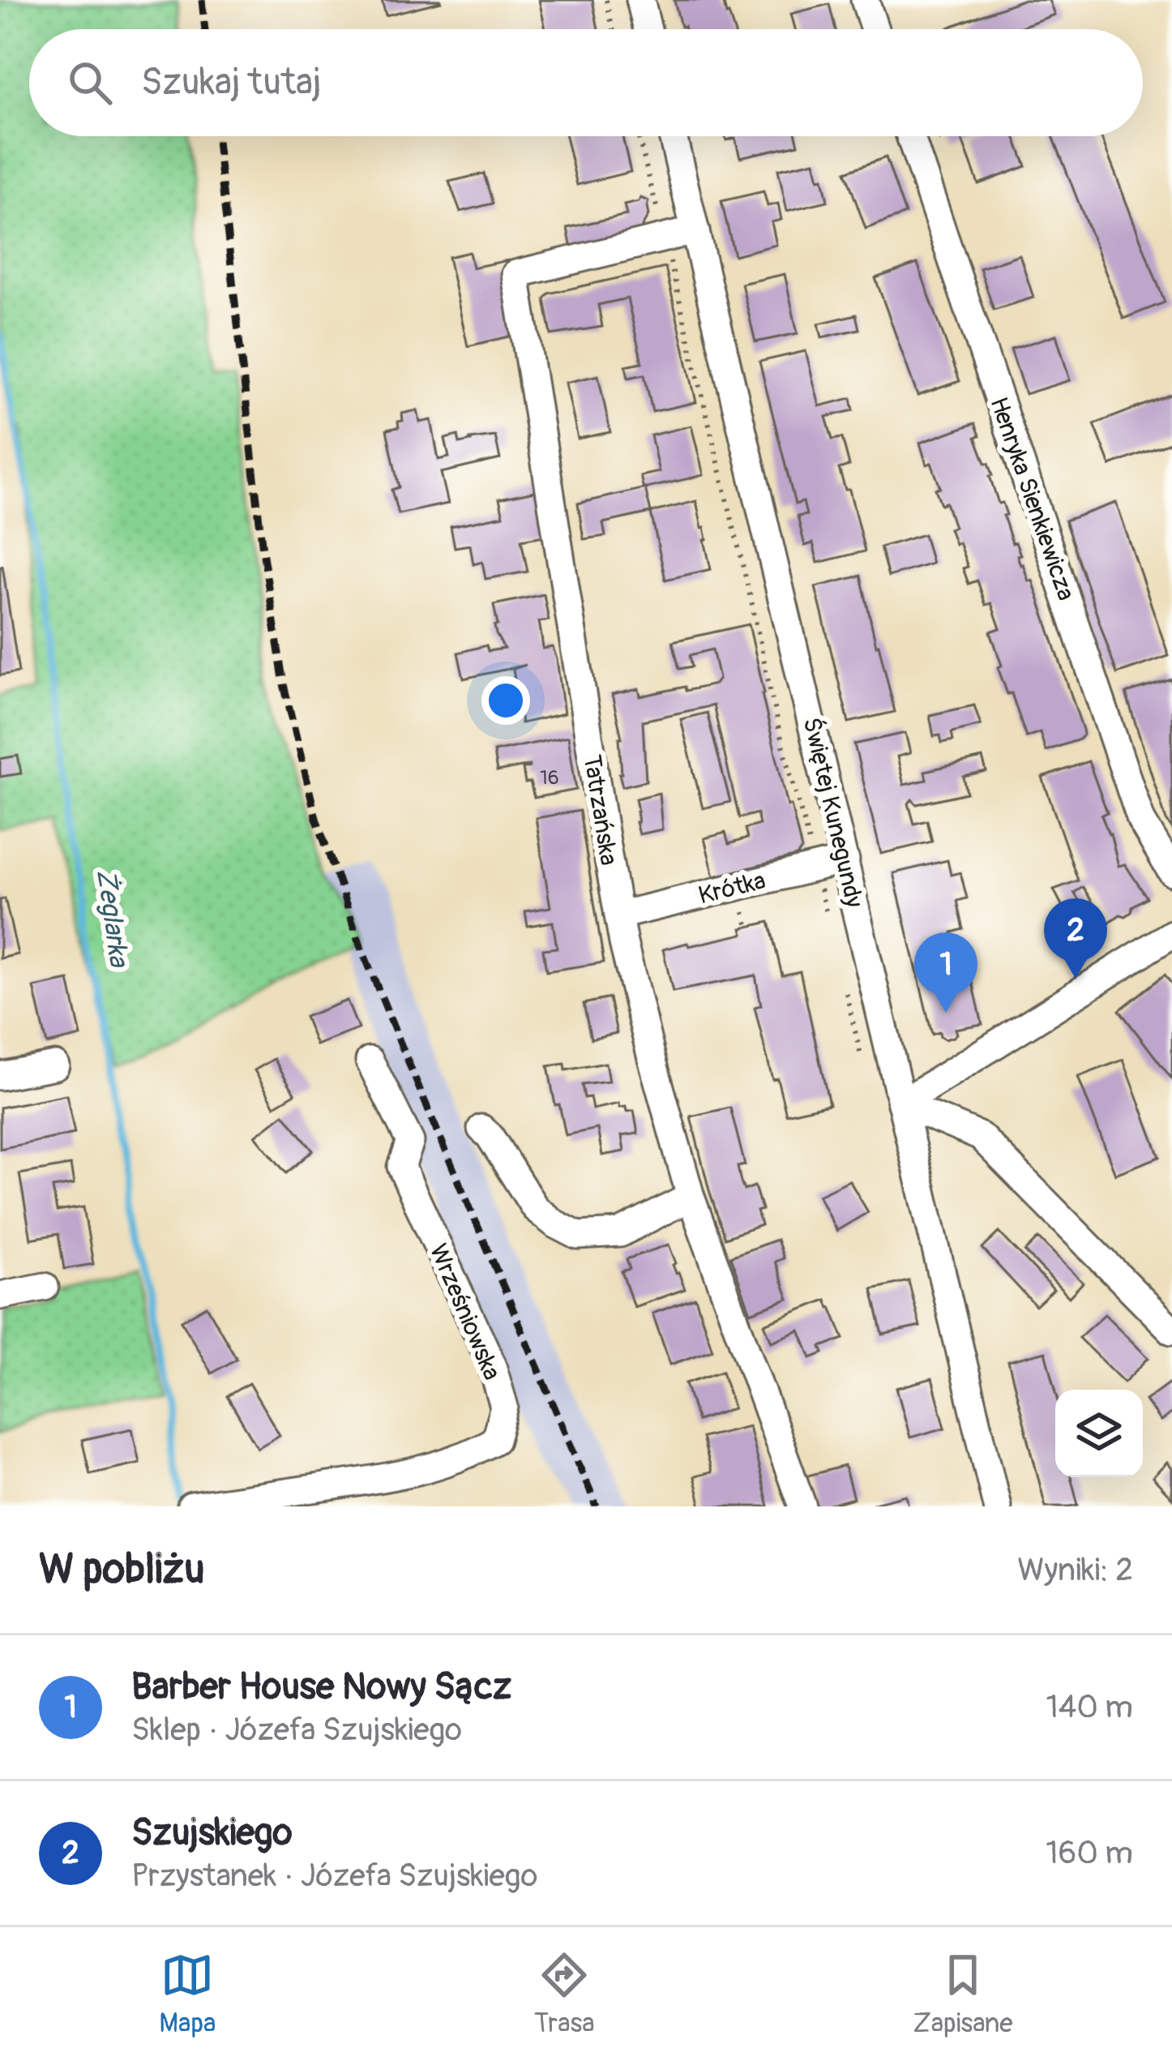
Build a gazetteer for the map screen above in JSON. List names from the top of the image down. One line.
{"streets":{"street":["Henryka Sienkiewicza","Tatrzańska","Świętej Kunegundy","Krótka","Wrześniowska"]},"crossings":[["Tatrzańska","Świętej Kunegundy"],["Tatrzańska","Krótka"],["Świętej Kunegundy","Krótka"]],"water":["Żeglarka"],"house_numbers":["16"],"page":{"search":"Szukaj tutaj","pins":["2","1"],"heading":["W pobliżu","Wyniki: 2"],"list":[{"mark":"1","name":"Barber House Nowy Sącz","note":"Sklep · Józefa Szujskiego","value":"140 m"},{"mark":"2","name":"Szujskiego","note":"Przystanek · Józefa Szujskiego","value":"160 m"}],"nav":["Mapa","Trasa","Zapisane"]}}
